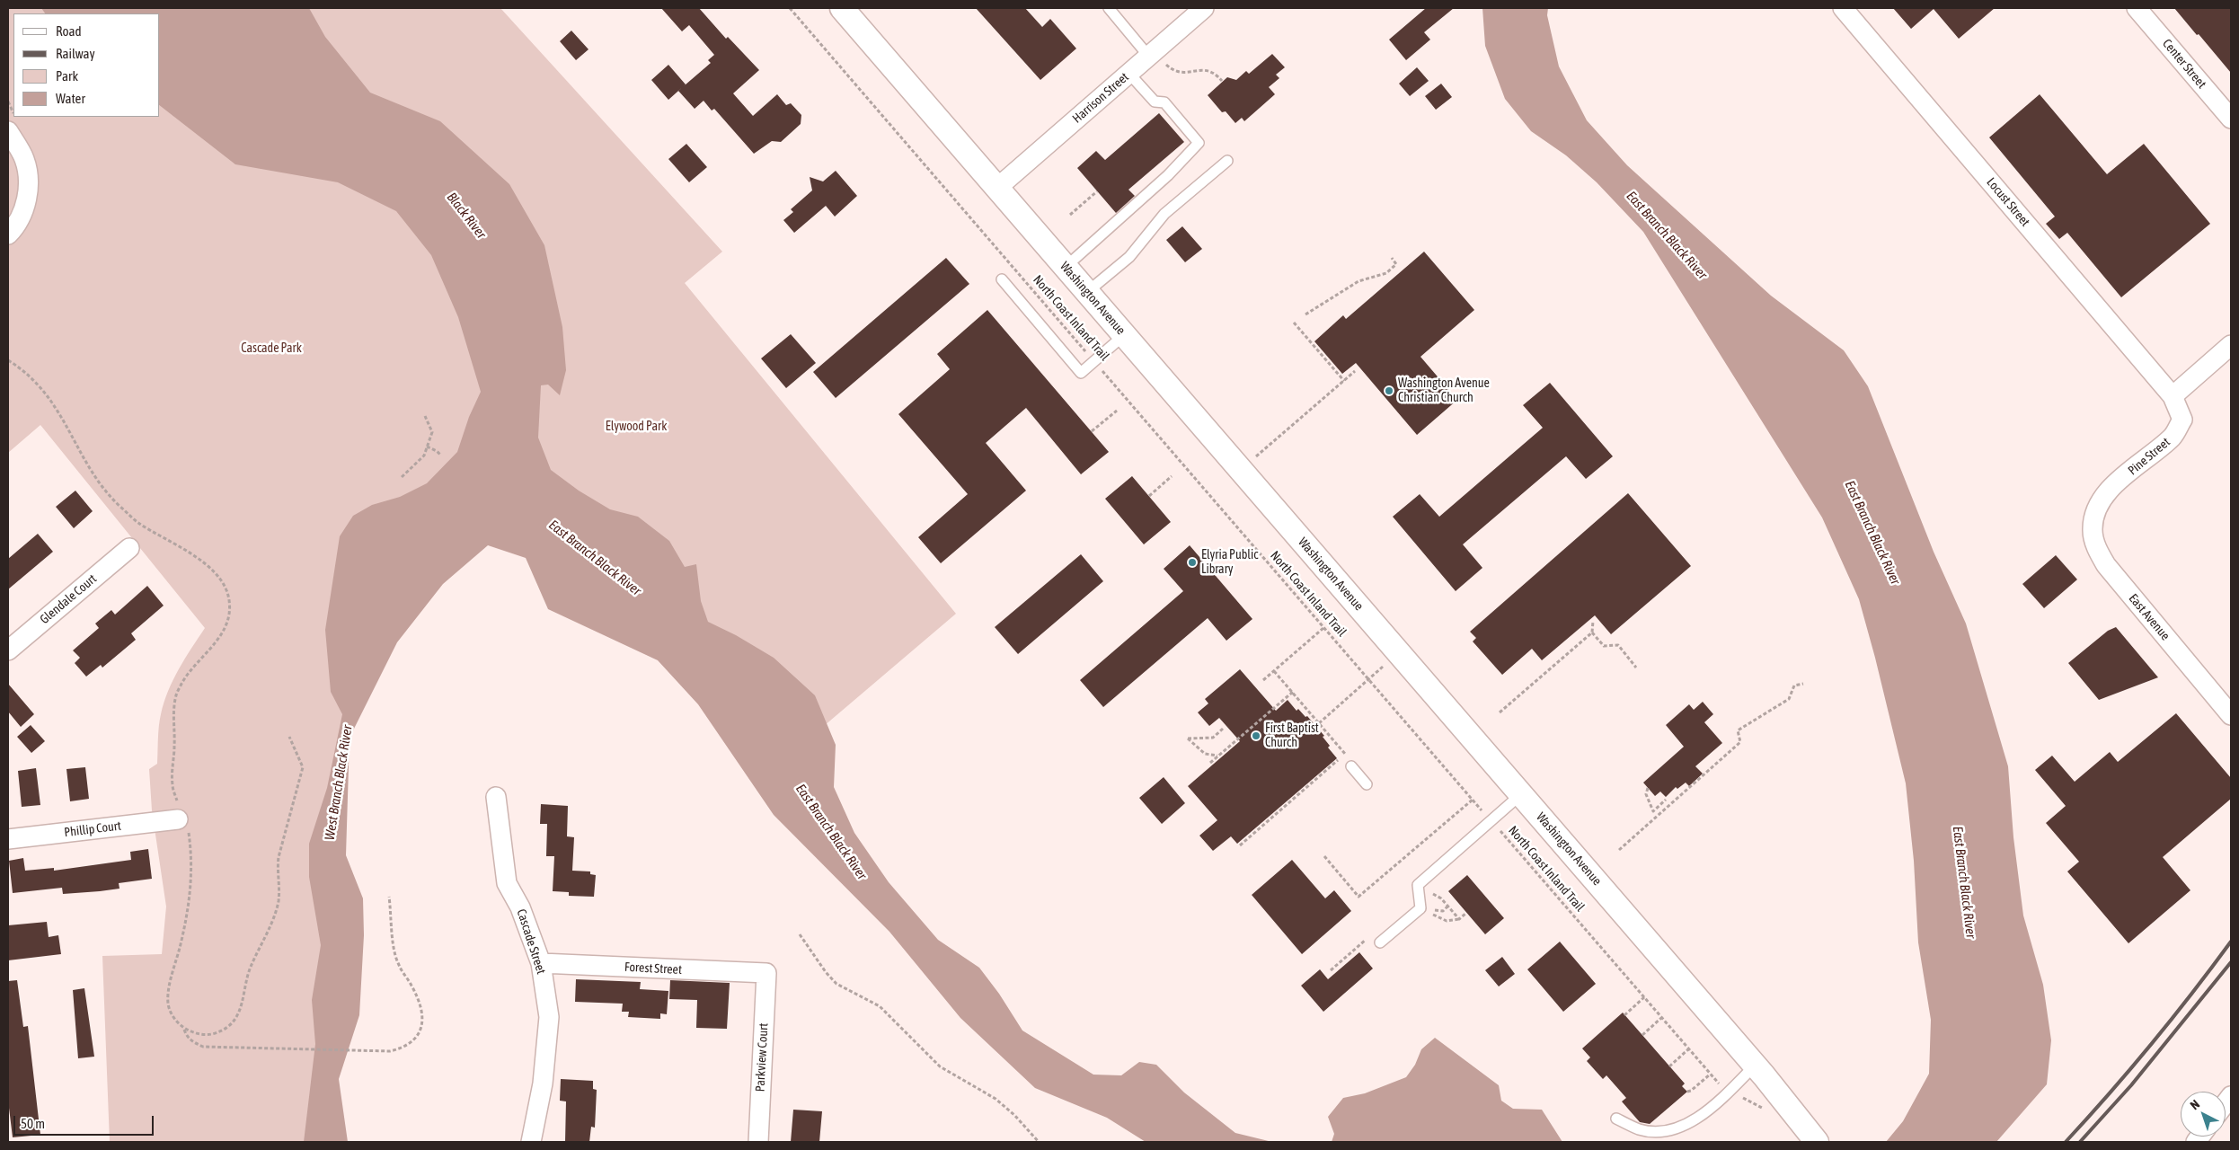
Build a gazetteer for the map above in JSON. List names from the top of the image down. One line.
{"streets":{"street":["Center Street","Harrison Street","Locust Street","Washington Avenue","Pine Street","Glendale Court","East Avenue","Phillip Court","Cascade Street","Forest Street","Parkview Court"],"path":["North Coast Inland Trail"]},"crossings":[["Harrison Street","Washington Avenue"],["Locust Street","Pine Street"],["Washington Avenue","North Coast Inland Trail"],["Pine Street","East Avenue"],["Cascade Street","Forest Street"],["Forest Street","Parkview Court"]],"water":["Black River","East Branch Black River","West Branch Black River"],"parks":["Cascade Park","Elywood Park"],"places":["Washington Avenue Christian Church","Elyria Public Library","First Baptist Church"],"legend":["Road","Railway","Park","Water"],"scale_bar":"50 m","north":"top left"}
